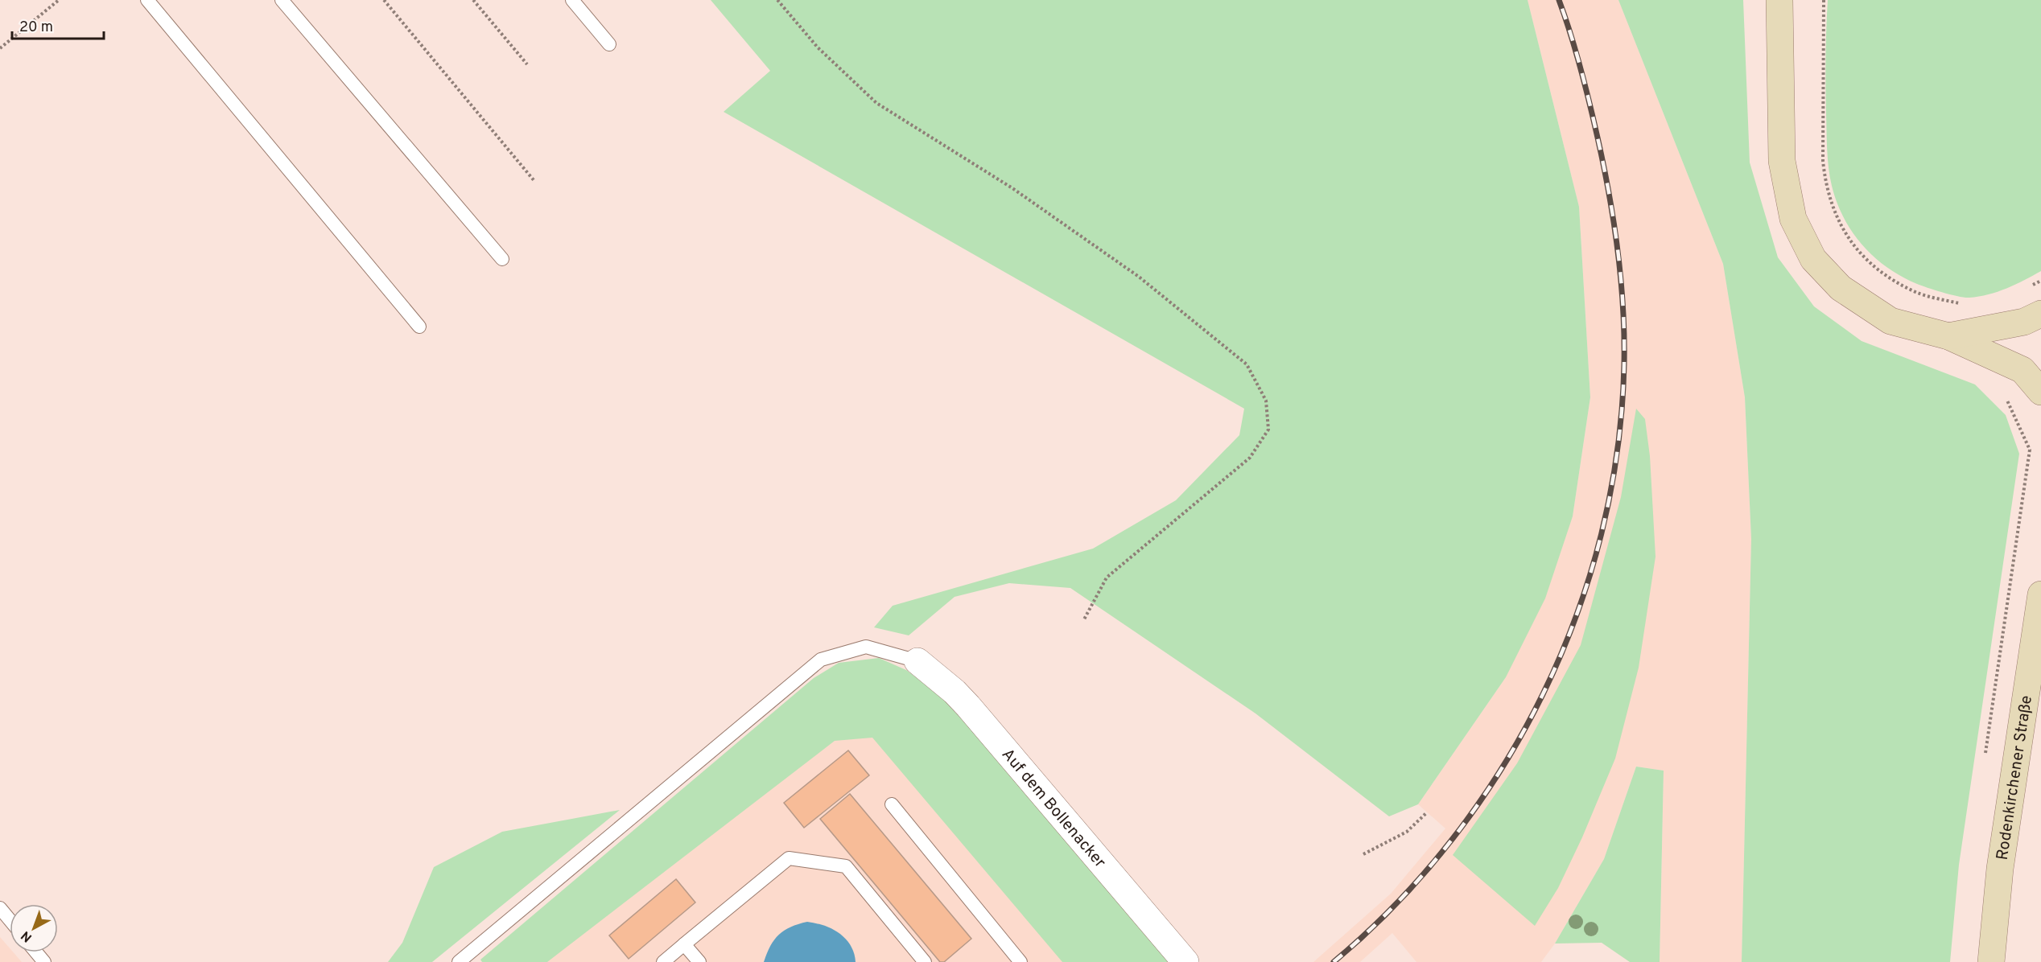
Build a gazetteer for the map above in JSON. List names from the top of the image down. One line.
{"streets":{"main road":["Rodenkirchener Straße"],"street":["Auf dem Bollenacker"]},"scale_bar":"20 m","north":"bottom left"}
